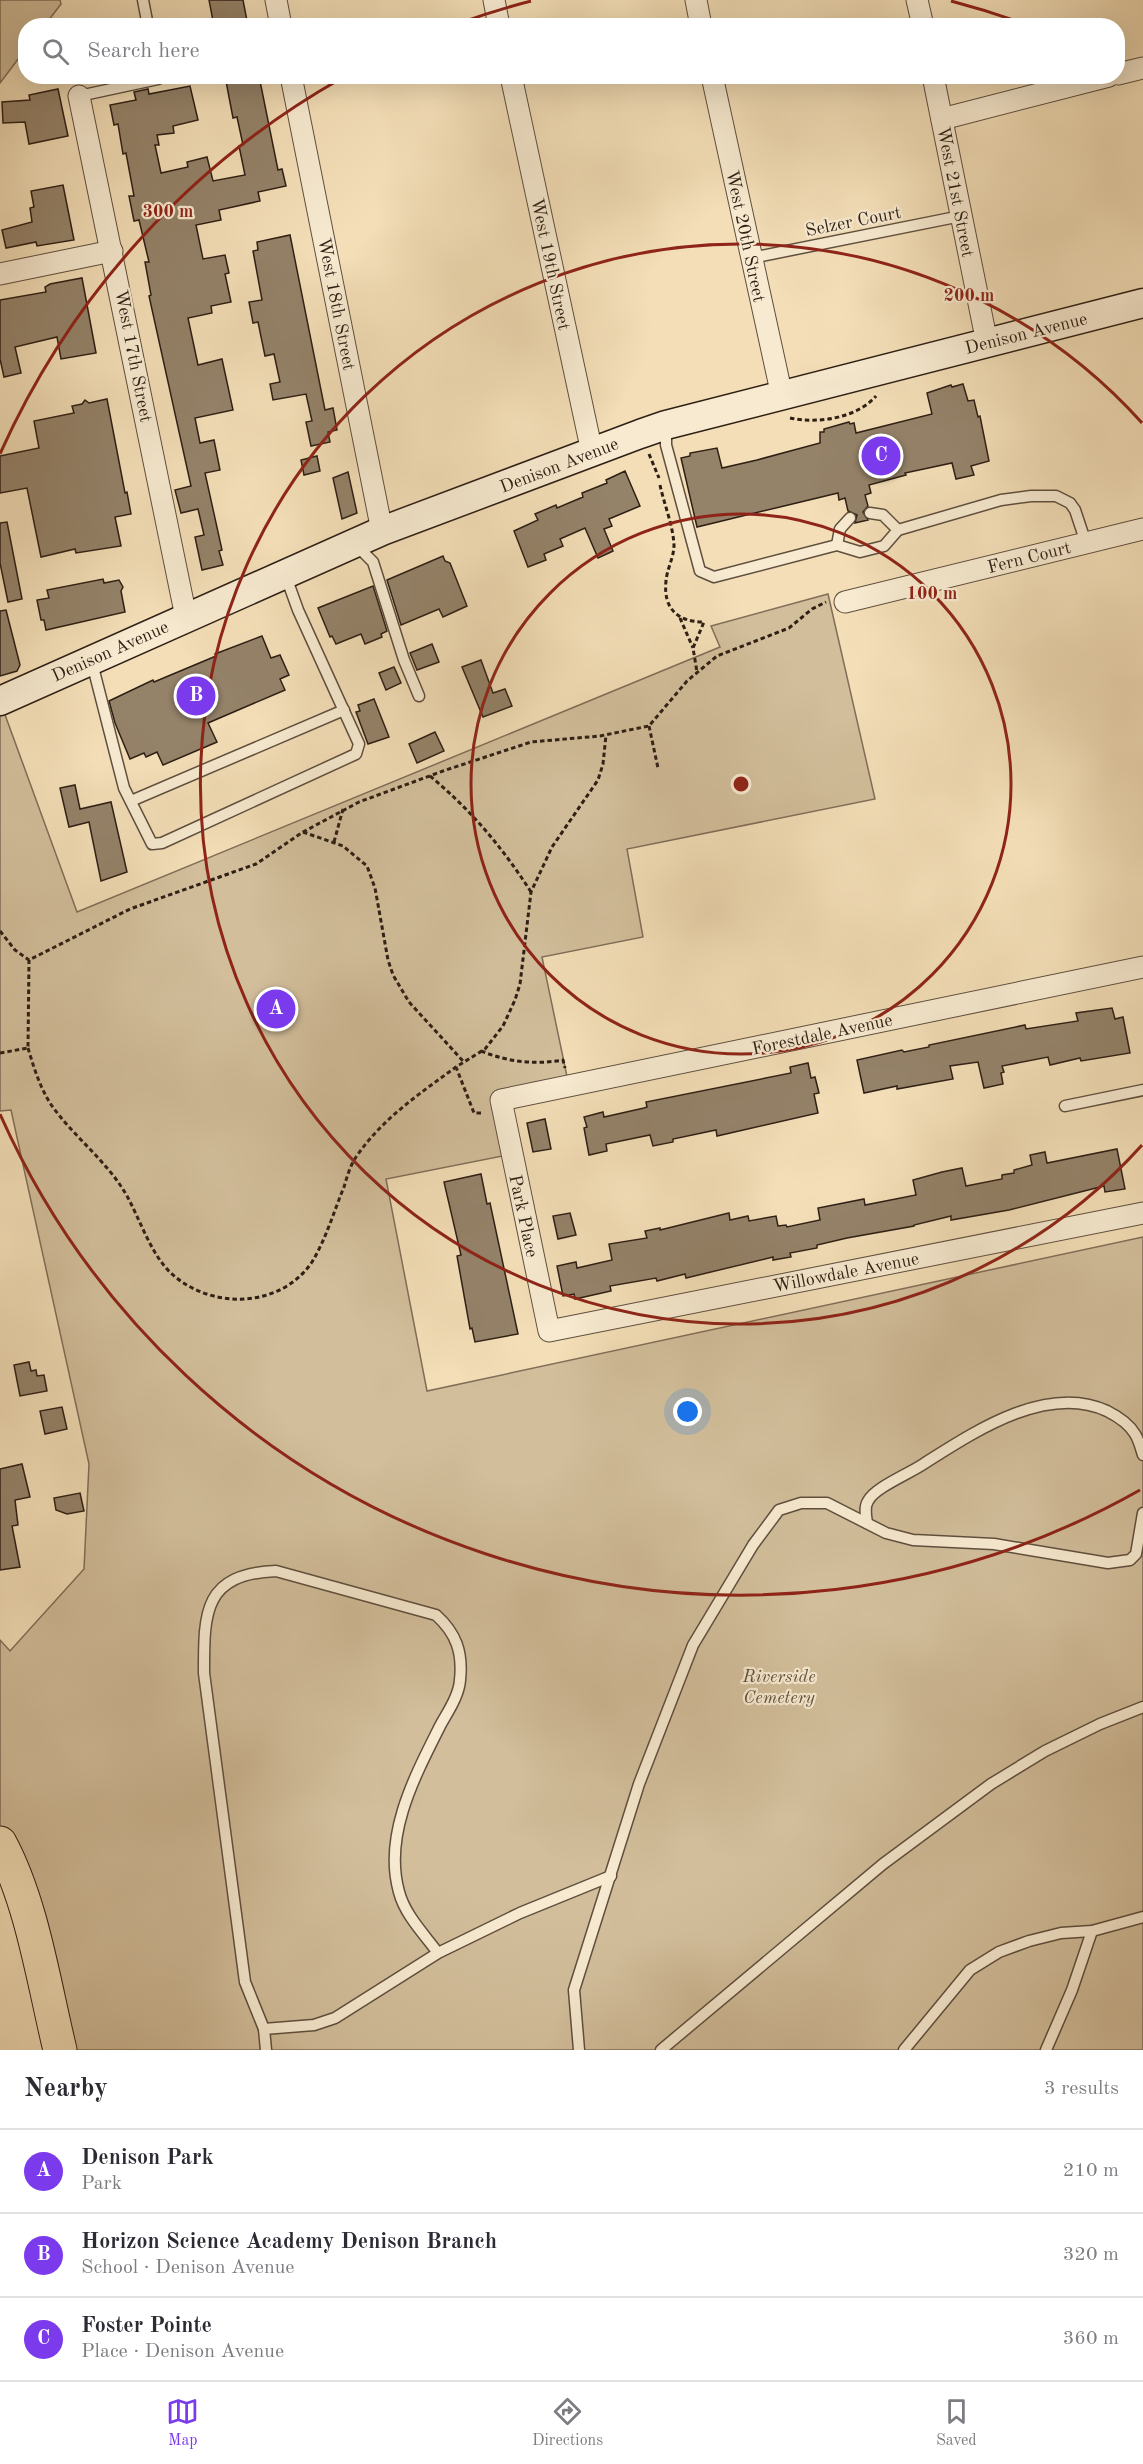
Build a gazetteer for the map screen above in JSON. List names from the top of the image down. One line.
{"streets":{"main road":["Denison Avenue"],"street":["West 21st Street","West 20th Street","West 19th Street","West 18th Street","West 17th Street","Fern Court","Forestdale Avenue","Park Place","Willowdale Avenue"],"lane":["Selzer Court"]},"crossings":[["West 21st Street","Selzer Court"],["West 21st Street","Denison Avenue"],["Selzer Court","West 20th Street"],["West 20th Street","Denison Avenue"],["West 19th Street","Denison Avenue"],["West 18th Street","Denison Avenue"],["Denison Avenue","West 17th Street"],["Forestdale Avenue","Park Place"],["Park Place","Willowdale Avenue"]],"parks":["Riverside Cemetery"],"page":{"search":"Search here","pins":["C","B","A"],"heading":["Nearby","3 results"],"list":[{"mark":"A","name":"Denison Park","note":"Park","value":"210 m"},{"mark":"B","name":"Horizon Science Academy Denison Branch","note":"School · Denison Avenue","value":"320 m"},{"mark":"C","name":"Foster Pointe","note":"Place · Denison Avenue","value":"360 m"}],"nav":["Map","Directions","Saved"]},"rings":["300 m","200 m","100 m"]}
